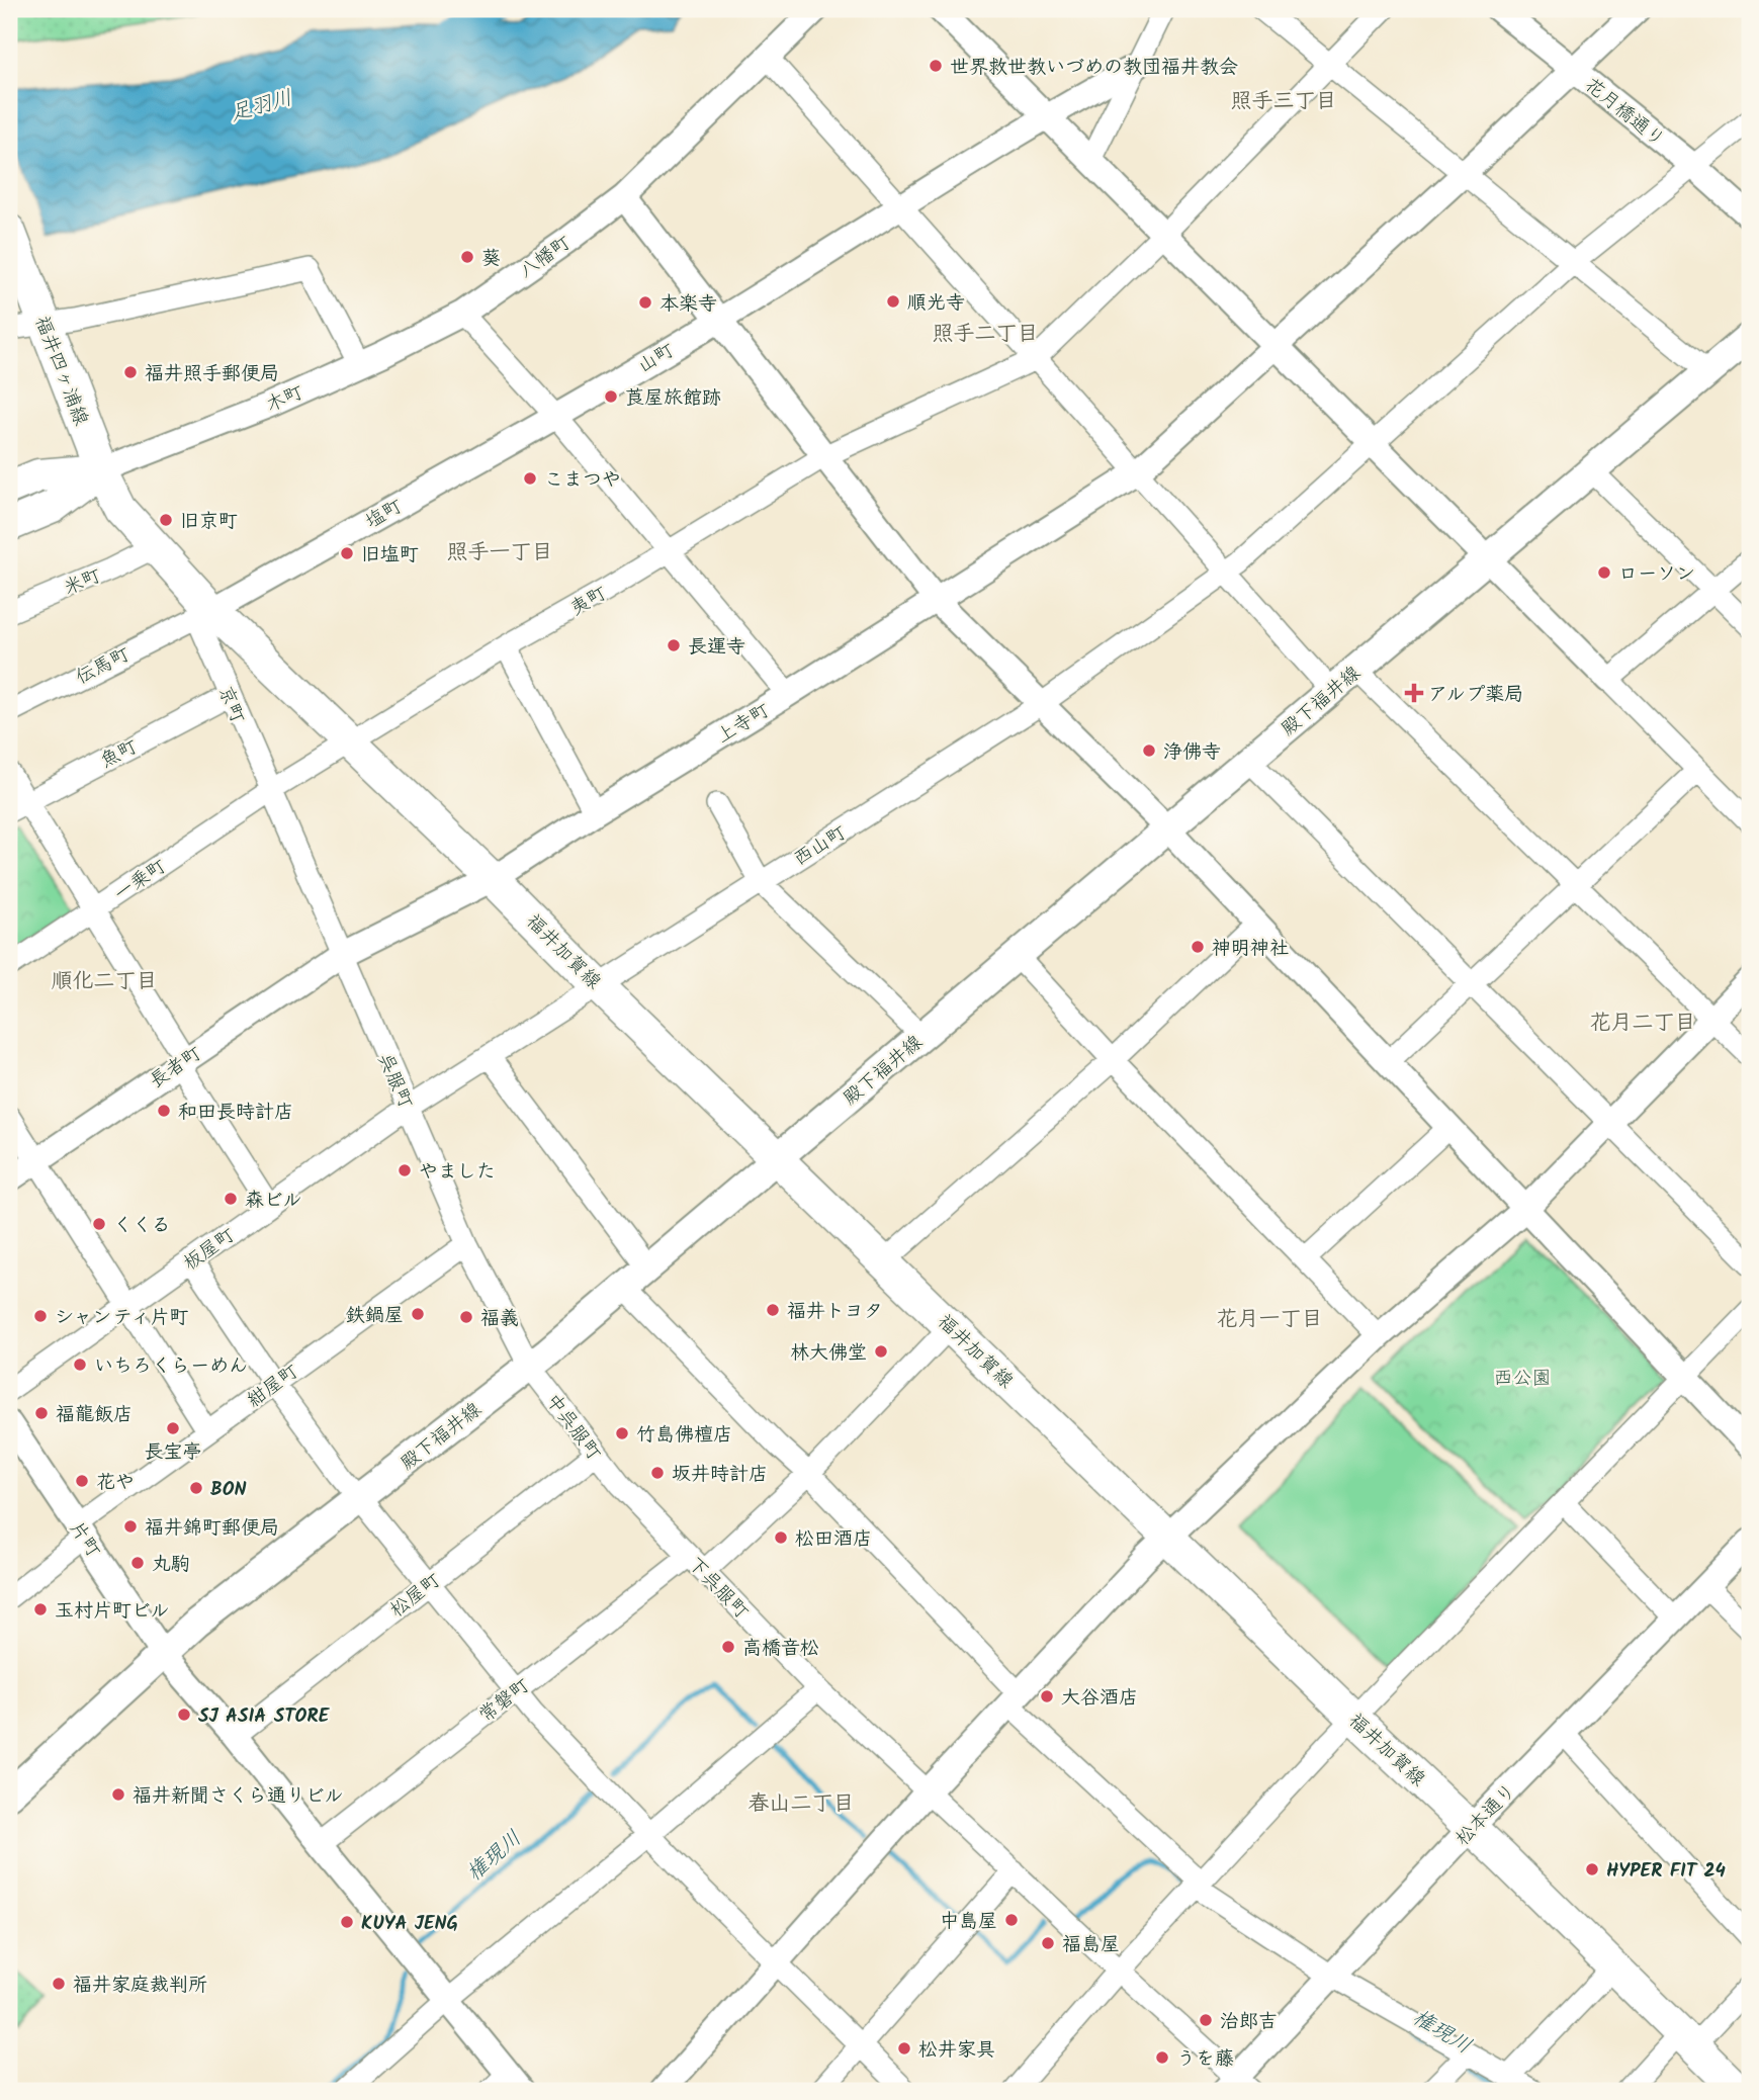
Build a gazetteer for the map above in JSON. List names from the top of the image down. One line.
{"streets":{"main road":["福井四ヶ浦線","殿下福井線","京町","福井加賀線"],"street":["花月橋通り","八幡町","山町","木町","塩町","米町","夷町","伝馬町","上寺町","魚町","西山町","一乗町","長者町","呉服町","板屋町","紺屋町","中呉服町","片町","下呉服町","松屋町","常磐町","松本通り"]},"crossings":[["花月橋通り","上寺町"],["花月橋通り","西山町"],["八幡町","木町"],["山町","塩町"],["福井四ヶ浦線","木町"],["福井四ヶ浦線","京町"],["木町","京町"],["塩町","伝馬町"],["塩町","京町"],["塩町","福井加賀線"],["米町","京町"],["夷町","一乗町"],["夷町","福井加賀線"],["伝馬町","京町"],["伝馬町","福井加賀線"],["殿下福井線","福井加賀線"],["殿下福井線","呉服町"],["殿下福井線","中呉服町"],["殿下福井線","片町"],["京町","魚町"],["京町","一乗町"],["京町","福井加賀線"],["京町","呉服町"],["上寺町","福井加賀線"],["上寺町","長者町"],["上寺町","呉服町"],["西山町","福井加賀線"],["西山町","呉服町"],["西山町","板屋町"],["一乗町","福井加賀線"],["一乗町","呉服町"],["福井加賀線","松本通り"],["長者町","呉服町"],["呉服町","板屋町"],["呉服町","紺屋町"],["呉服町","中呉服町"],["紺屋町","片町"],["中呉服町","下呉服町"],["中呉服町","松屋町"],["片町","松屋町"],["片町","常磐町"],["下呉服町","常磐町"],["下呉服町","松本通り"]],"districts":["照手三丁目","照手二丁目","照手一丁目","順化二丁目","花月二丁目","花月一丁目","春山二丁目"],"water":["足羽川","権現川"],"parks":["西公園"],"places":{"other":["世界救世教いづめの教団福井教会","葵","順光寺","本楽寺","福井照手郵便局","莨屋旅館跡","こまつや","旧京町","旧塩町","ローソン","長運寺","浄佛寺","神明神社","和田長時計店","やました","森ビル","くくる","福井トヨタ","鉄鍋屋","シャンティ片町","福義","林大佛堂","いちろくらーめん","福龍飯店","長宝亭","竹島佛檀店","坂井時計店","花や","BON","福井錦町郵便局","松田酒店","丸駒","玉村片町ビル","高橋音松","大谷酒店","SJ ASIA STORE","福井新聞さくら通りビル","HYPER FIT 24","中島屋","KUYA JENG","福島屋","福井家庭裁判所","治郎吉","松井家具","うを藤"],"health":["アルプ薬局"]}}
